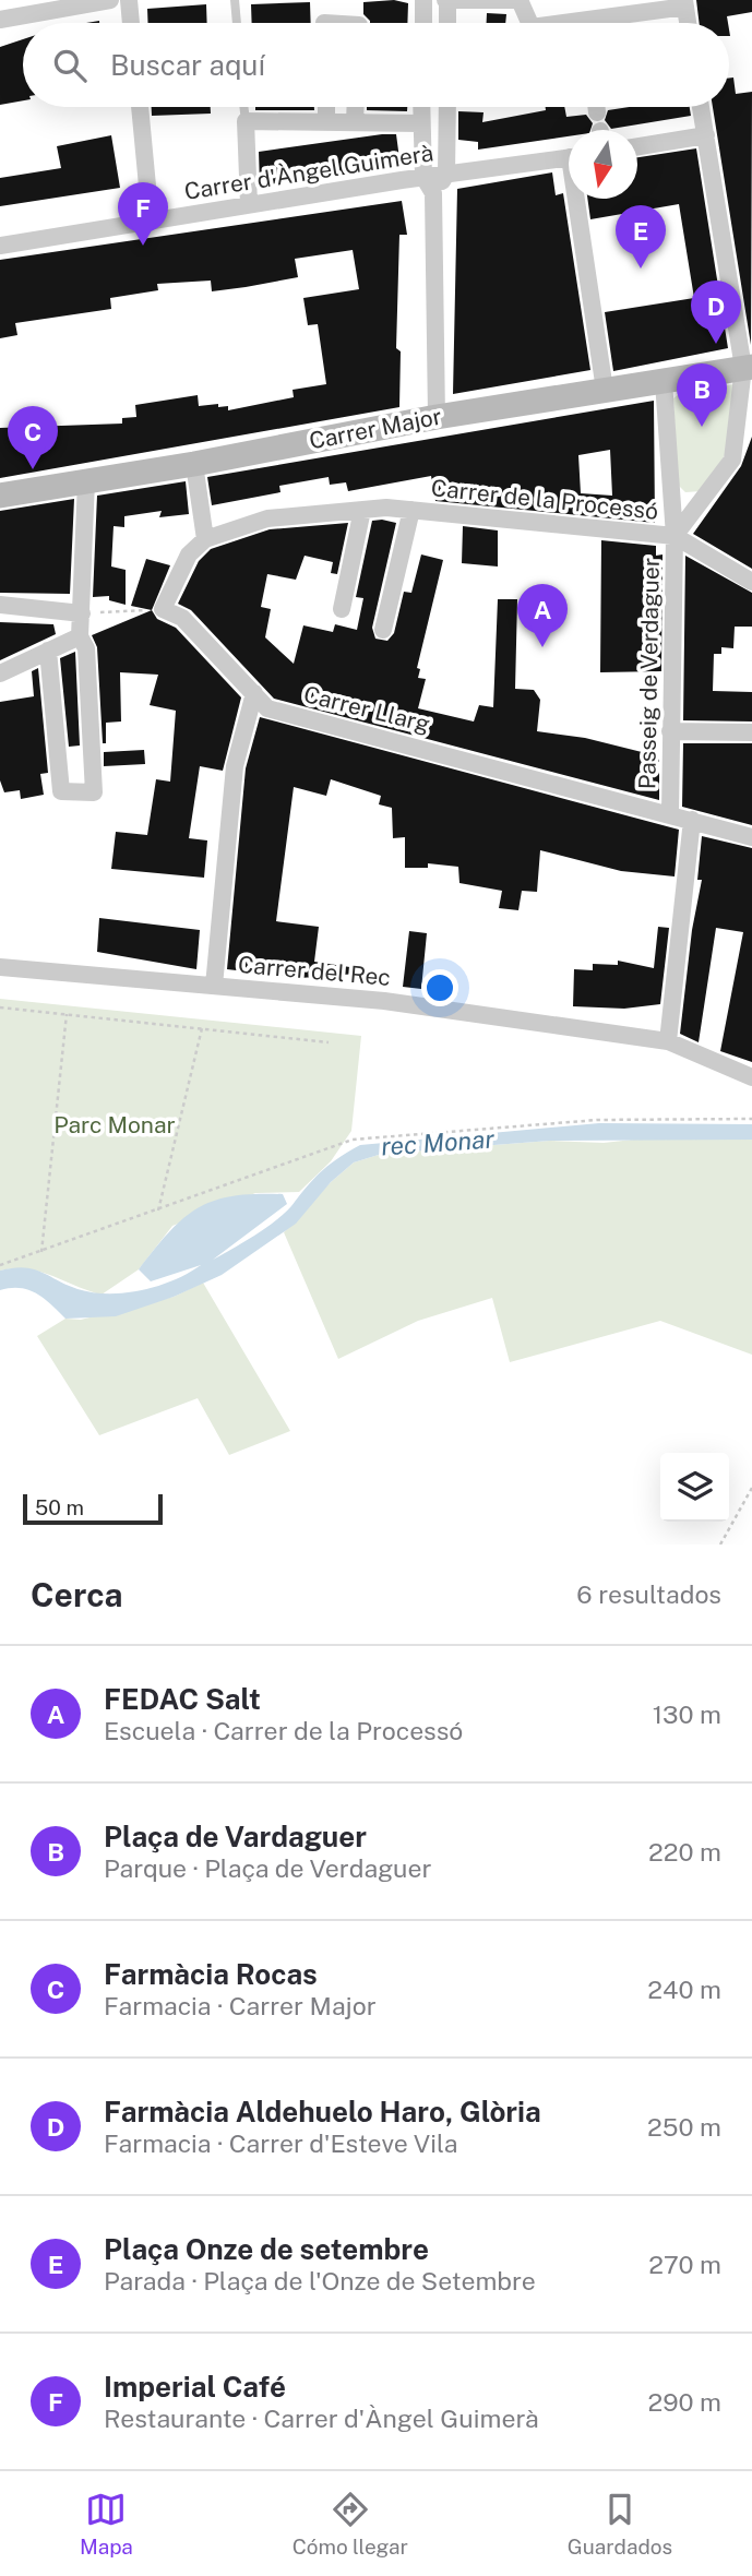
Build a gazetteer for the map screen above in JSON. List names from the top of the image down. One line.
{"streets":{"street":["Carrer d'Àngel Guimerà","Carrer Major","Carrer de la Processó","Passeig de Verdaguer","Carrer Llarg","Carrer del Rec"]},"crossings":[["Carrer Major","Passeig de Verdaguer"],["Carrer de la Processó","Passeig de Verdaguer"],["Passeig de Verdaguer","Carrer Llarg"]],"water":["rec Monar"],"parks":["Parc Monar"],"scale_bar":"50 m","north":"bottom","page":{"search":"Buscar aquí","pins":["F","E","D","B","C","A"],"scale":"50 m","heading":["Cerca","6 resultados"],"list":[{"mark":"A","name":"FEDAC Salt","note":"Escuela · Carrer de la Processó","value":"130 m"},{"mark":"B","name":"Plaça de Vardaguer","note":"Parque · Plaça de Verdaguer","value":"220 m"},{"mark":"C","name":"Farmàcia Rocas","note":"Farmacia · Carrer Major","value":"240 m"},{"mark":"D","name":"Farmàcia Aldehuelo Haro, Glòria","note":"Farmacia · Carrer d'Esteve Vila","value":"250 m"},{"mark":"E","name":"Plaça Onze de setembre","note":"Parada · Plaça de l'Onze de Setembre","value":"270 m"},{"mark":"F","name":"Imperial Café","note":"Restaurante · Carrer d'Àngel Guimerà","value":"290 m"}],"nav":["Mapa","Cómo llegar","Guardados"]}}
